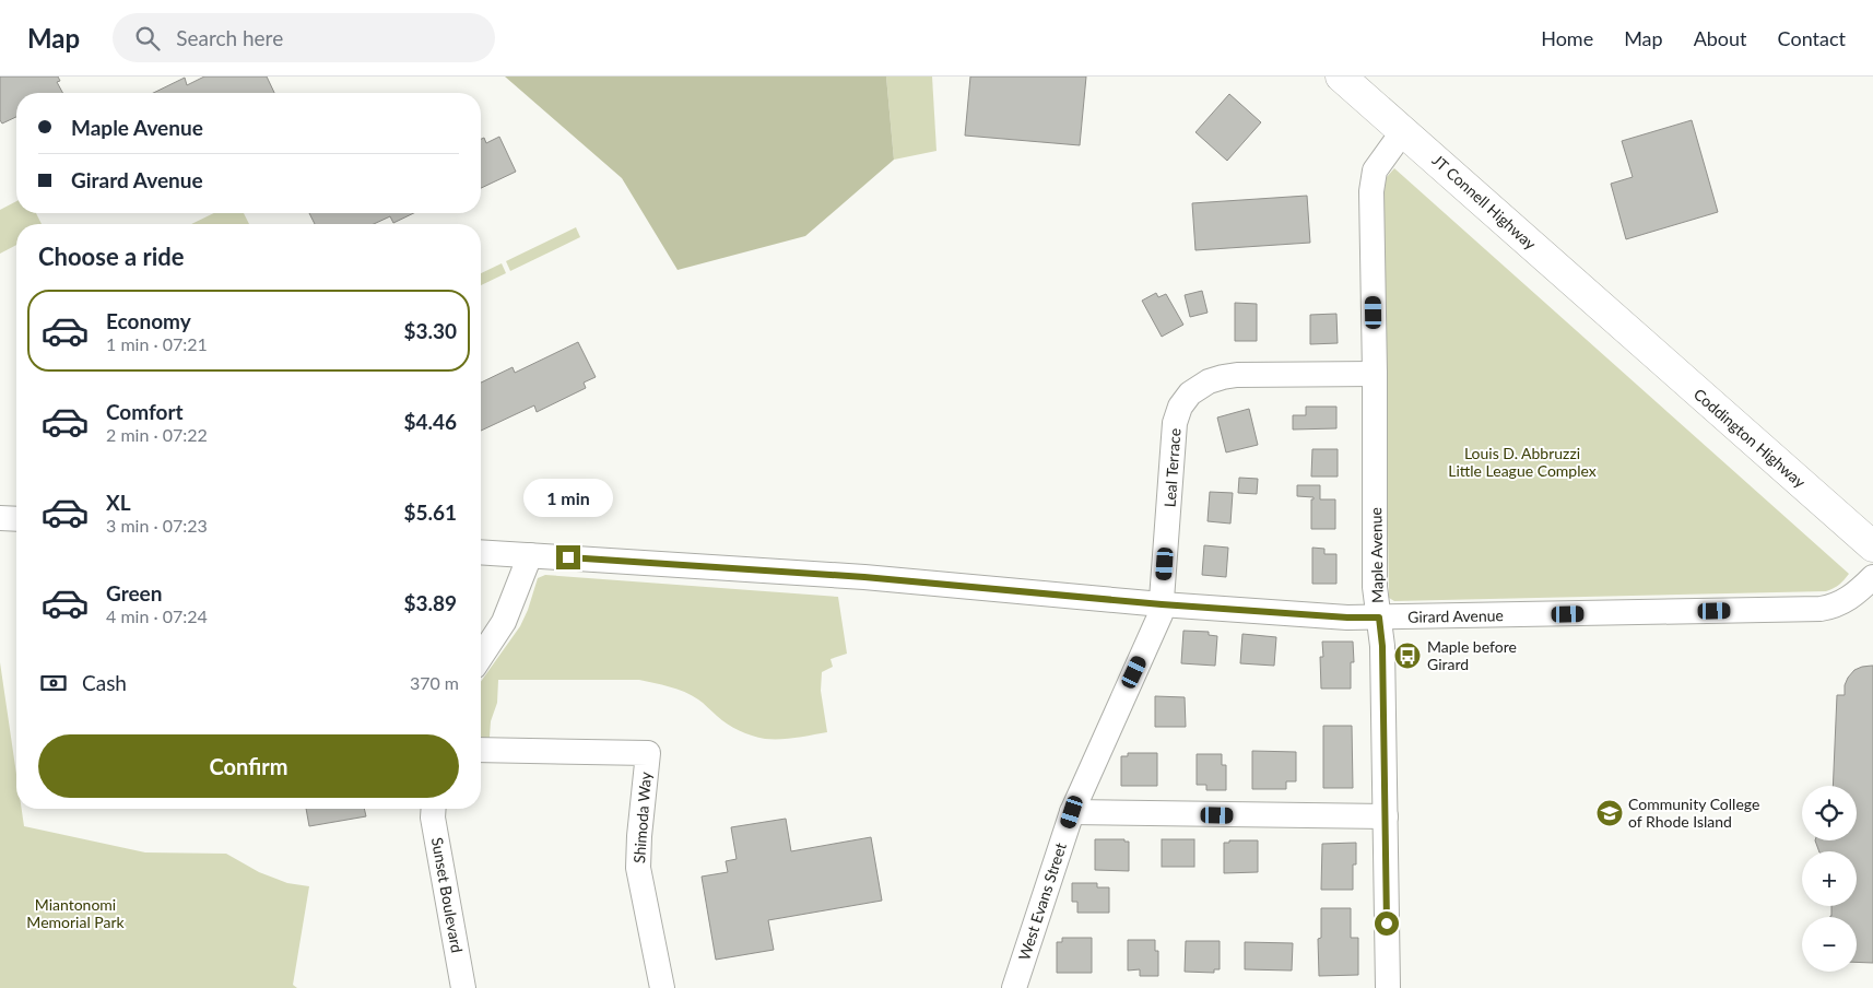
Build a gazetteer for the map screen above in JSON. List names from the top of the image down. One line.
{"streets":{"highway":["JT Connell Highway","Coddington Highway"],"street":["Leal Terrace","Maple Avenue","Girard Avenue","Shimoda Way","Sunset Boulevard","West Evans Street"]},"crossings":[["JT Connell Highway","Coddington Highway"],["JT Connell Highway","Maple Avenue"],["Leal Terrace","Maple Avenue"],["Leal Terrace","Girard Avenue"],["Leal Terrace","West Evans Street"],["Maple Avenue","Girard Avenue"],["Girard Avenue","West Evans Street"]],"parks":["Louis D. Abbruzzi Little League Complex","Miantonomi Memorial Park"],"places":{"bus stop":["Maple before Girard"],"school or university":["Community College of Rhode Island"]},"page":{"header":"Map","search":"Search here","nav":["Home","Map","About","Contact"],"banner":["Maple Avenue","Girard Avenue"],"heading":"Choose a ride","list":[{"name":"Economy","note":"1 min · 07:21","value":"$3.30"},{"name":"Comfort","note":"2 min · 07:22","value":"$4.46"},{"name":"XL","note":"3 min · 07:23","value":"$5.61"},{"name":"Green","note":"4 min · 07:24","value":"$3.89"}],"bubble":"1 min","pay":["Cash","370 m"],"buttons":"Confirm","map_buttons":["+","−"]}}
